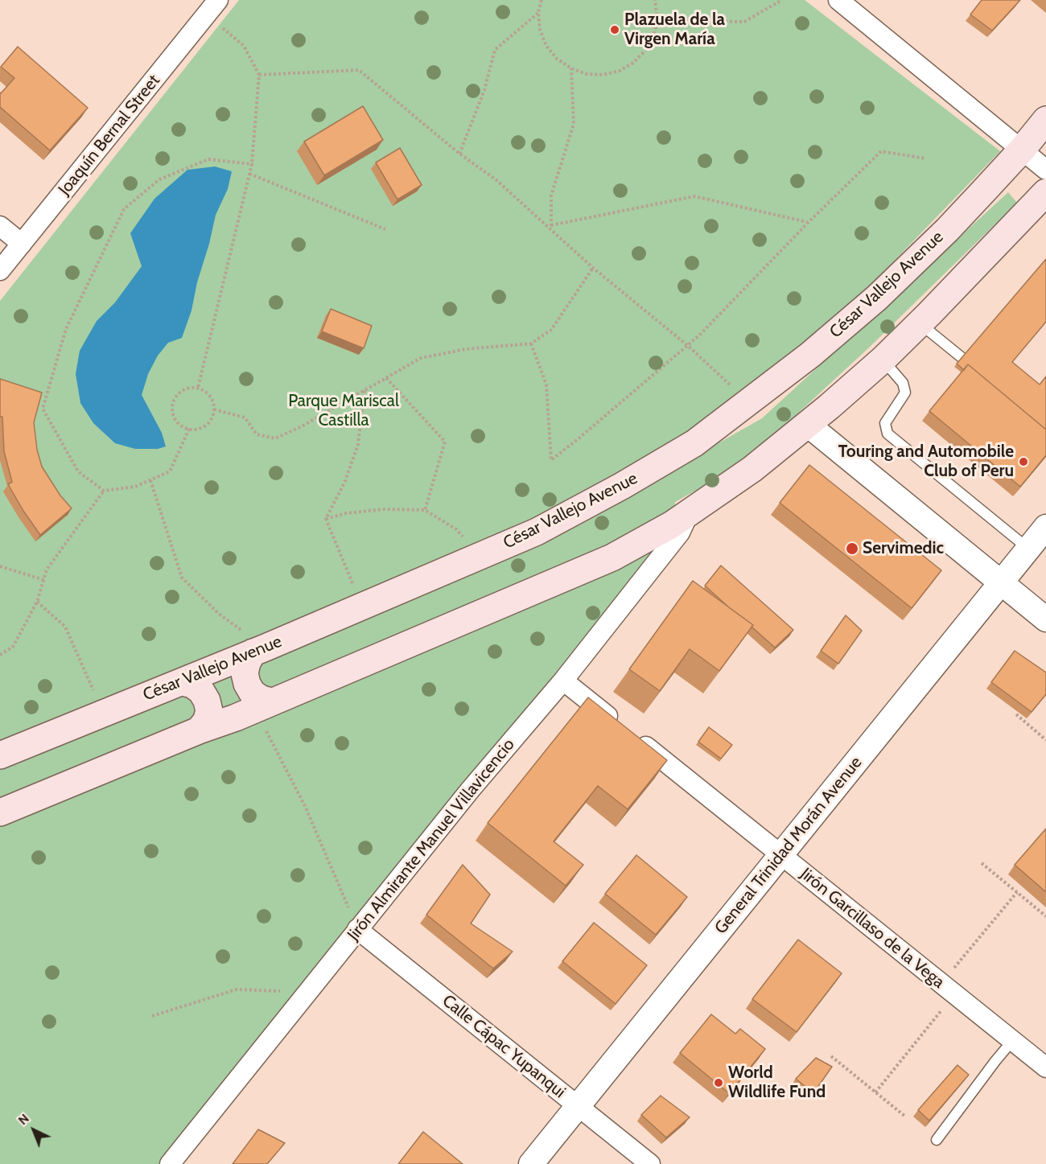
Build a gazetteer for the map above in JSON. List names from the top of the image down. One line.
{"streets":{"main road":["César Vallejo Avenue"],"street":["Joaquín Bernal Street","Jirón Almirante Manuel Villavicencio","General Trinidad Morán Avenue","Jirón Garcillaso de la Vega","Calle Cápac Yupanqui"]},"crossings":[["Jirón Almirante Manuel Villavicencio","Jirón Garcillaso de la Vega"],["Jirón Almirante Manuel Villavicencio","Calle Cápac Yupanqui"],["General Trinidad Morán Avenue","Jirón Garcillaso de la Vega"],["General Trinidad Morán Avenue","Calle Cápac Yupanqui"]],"parks":["Parque Mariscal Castilla"],"places":["Plazuela de la Virgen María","Touring and Automobile Club of Peru","Servimedic","World Wildlife Fund"],"north":"top left"}
